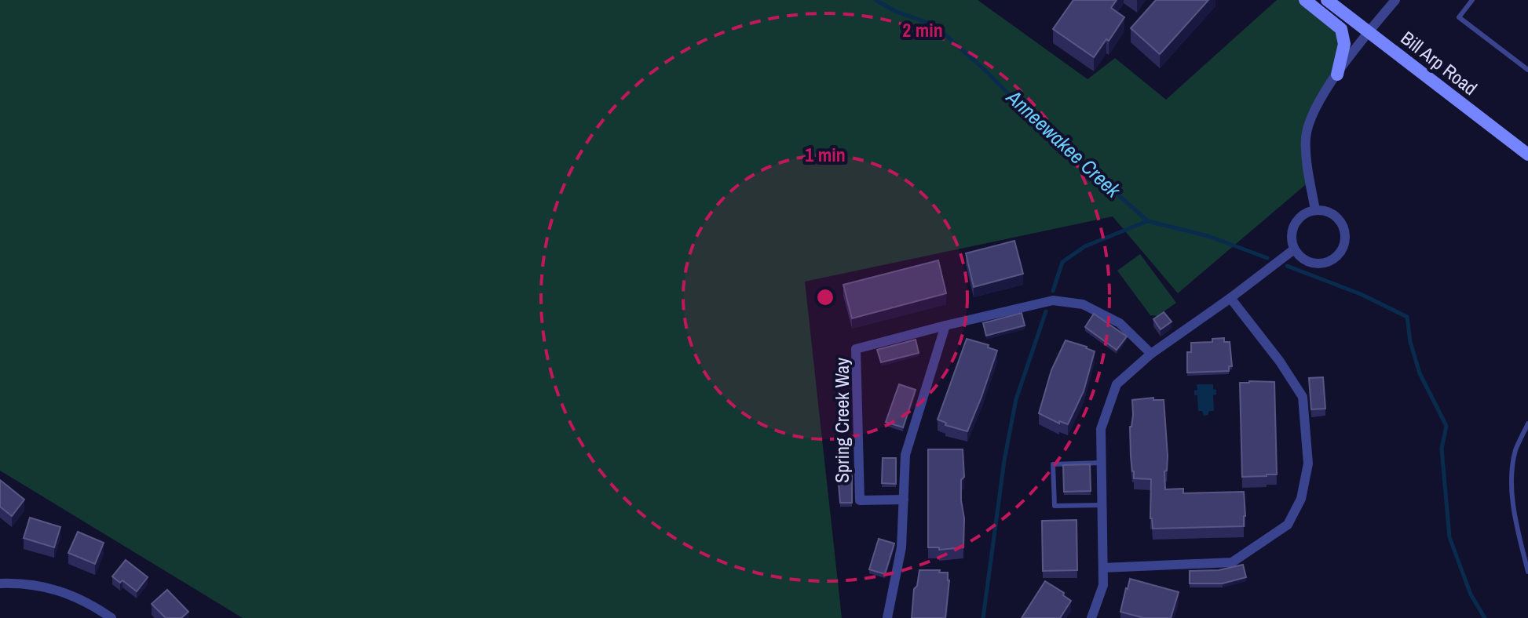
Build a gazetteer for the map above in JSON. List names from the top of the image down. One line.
{"streets":{"main road":["Bill Arp Road"],"street":["Spring Creek Way"]},"water":["Anneewakee Creek"],"rings":["2 min","1 min"]}
